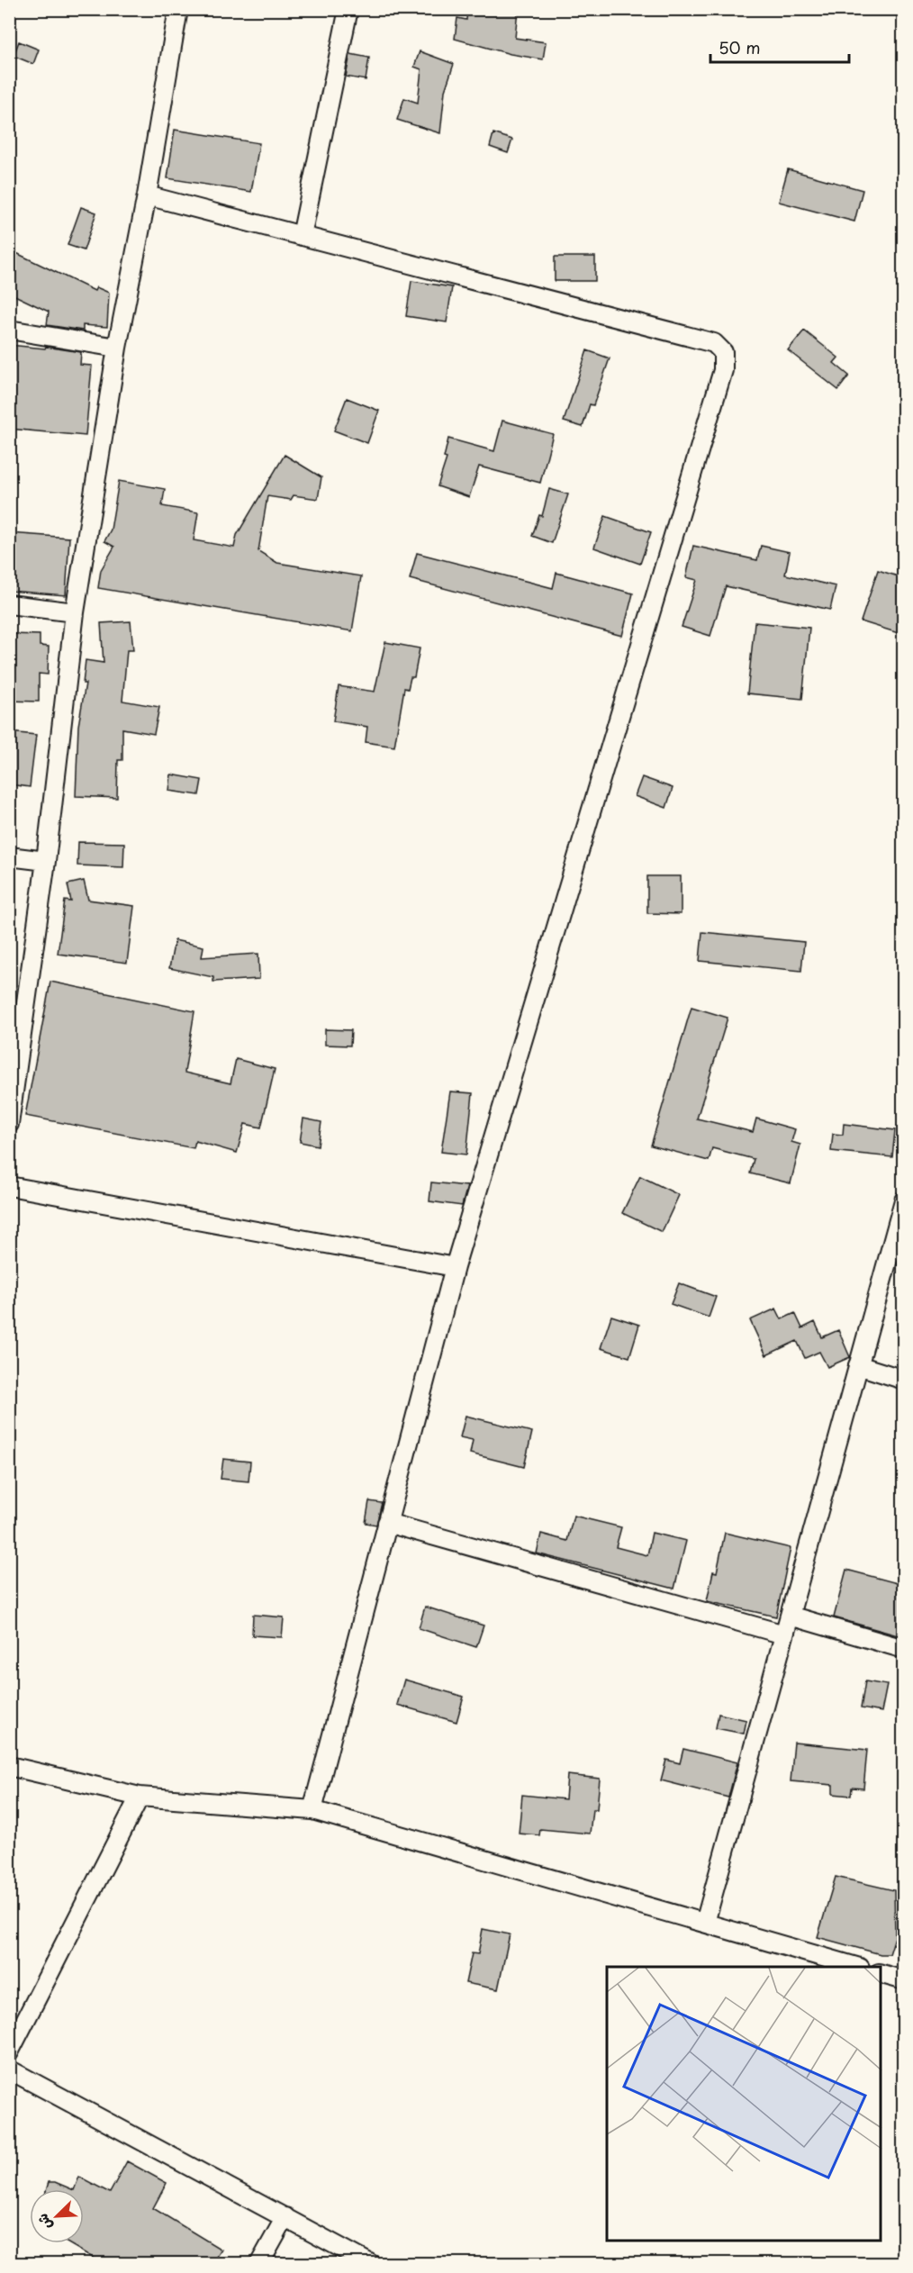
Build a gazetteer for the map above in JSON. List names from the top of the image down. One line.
{"scale_bar":"50 m","north":"bottom left"}
